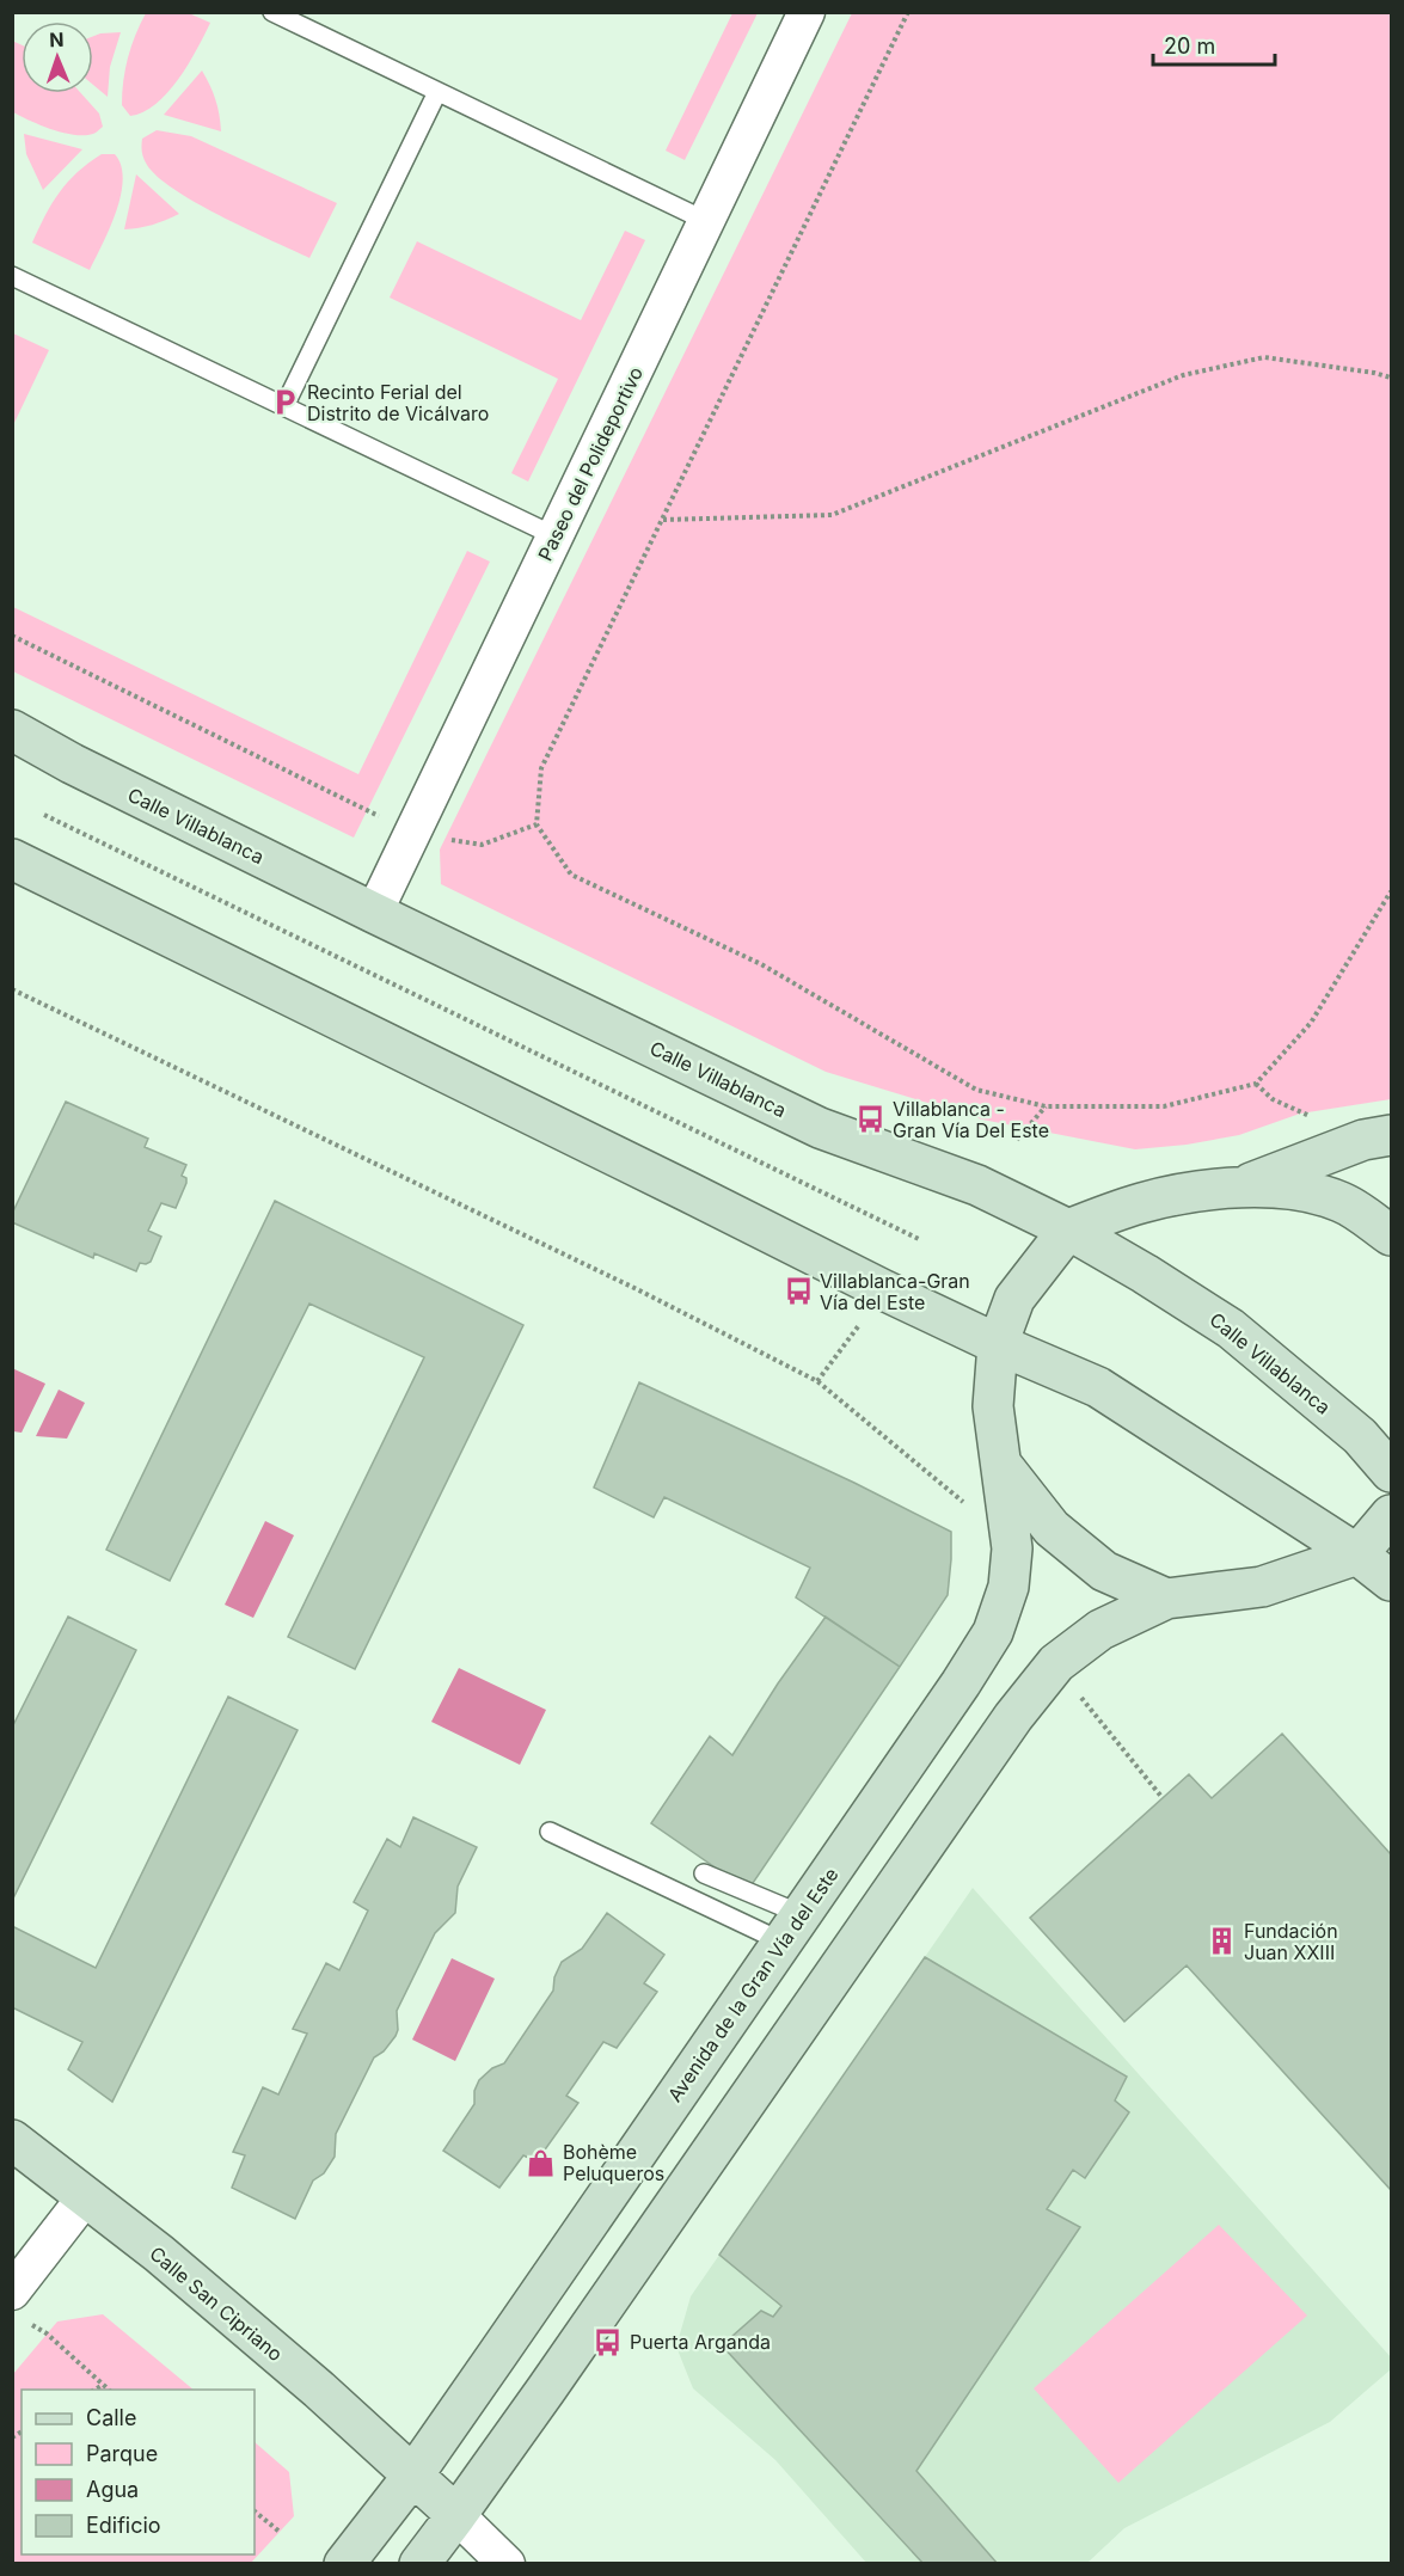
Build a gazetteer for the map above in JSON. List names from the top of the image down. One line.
{"streets":{"main road":["Calle Villablanca","Avenida de la Gran Vía del Este","Calle San Cipriano"],"street":["Paseo del Polideportivo"]},"crossings":[["Paseo del Polideportivo","Calle Villablanca"],["Calle Villablanca","Avenida de la Gran Vía del Este"],["Avenida de la Gran Vía del Este","Calle San Cipriano"]],"places":{"parking":["Recinto Ferial del Distrito de Vicálvaro"],"bus stop":["Villablanca - Gran Vía Del Este","Villablanca-Gran Vía del Este","Puerta Arganda"],"building":["Fundación Juan XXIII"],"shop":["Bohème Peluqueros"]},"legend":["Calle","Parque","Agua","Edificio"],"scale_bar":"20 m","north":"top"}
